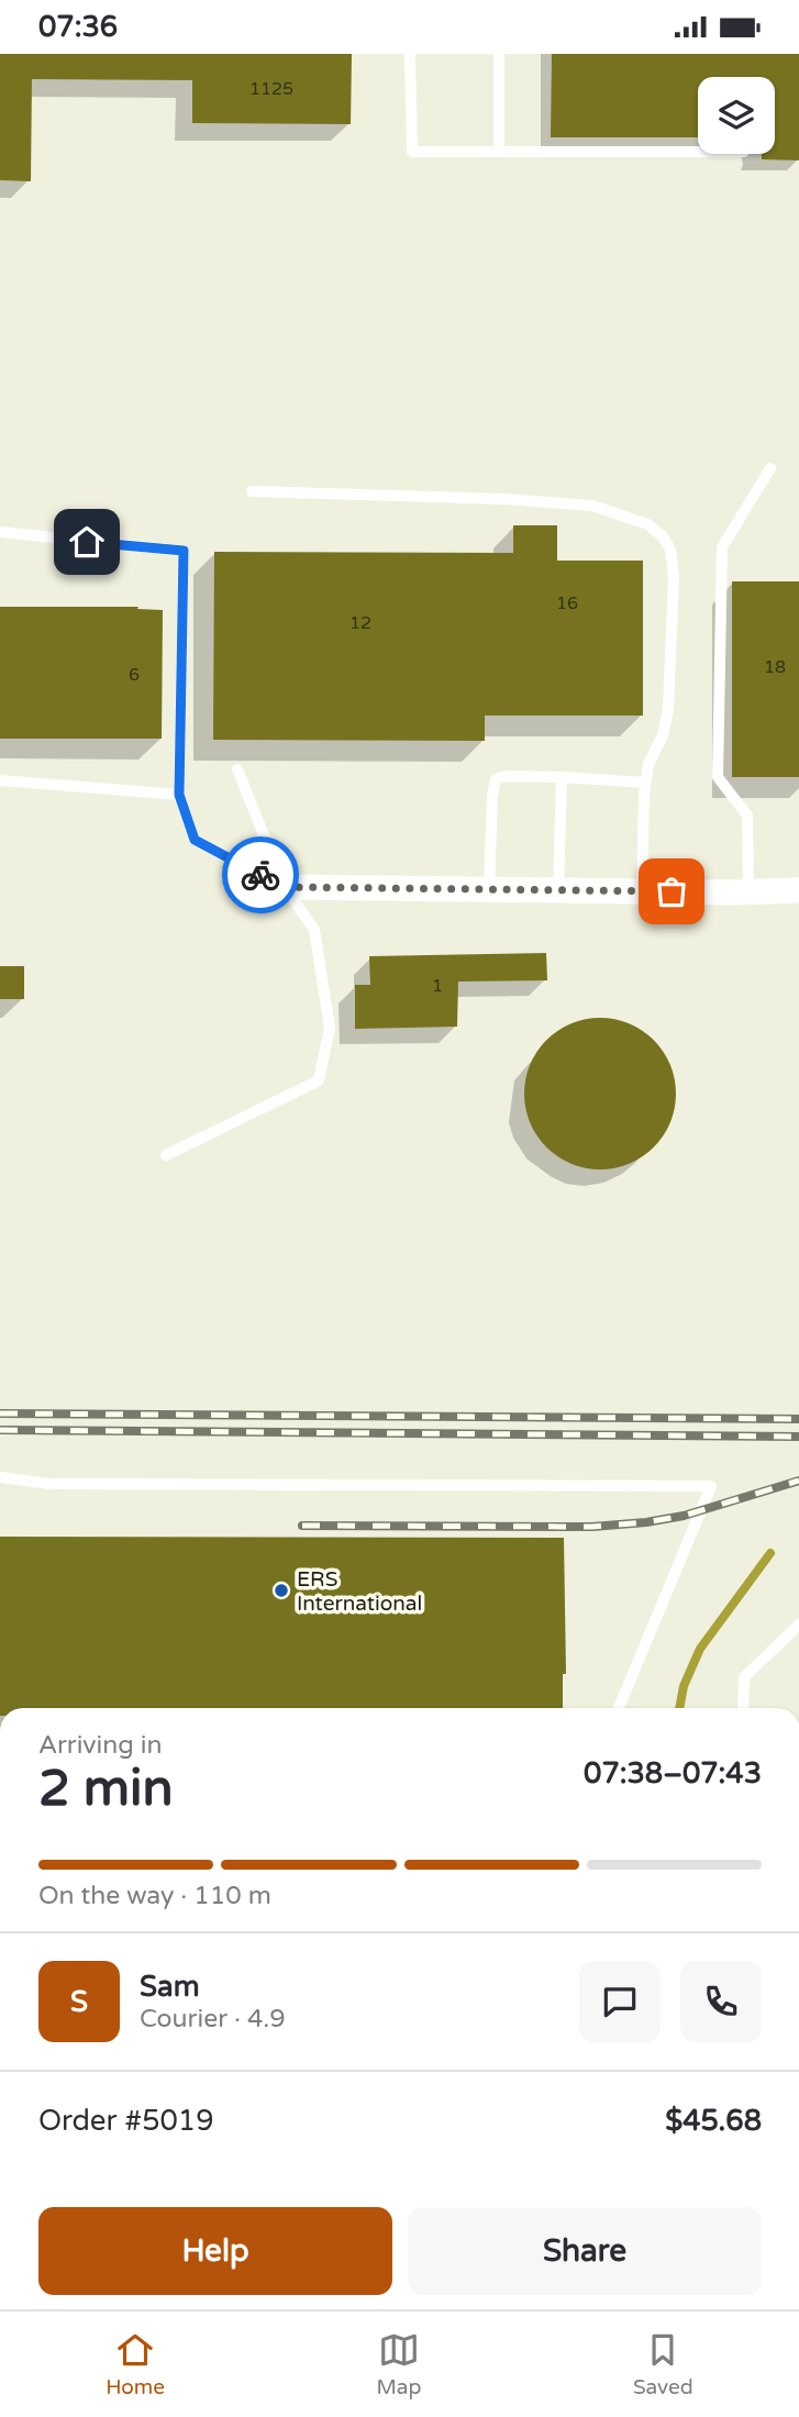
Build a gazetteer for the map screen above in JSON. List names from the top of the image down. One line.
{"places":["ERS International"],"house_numbers":["1125","16","12","18","6","1"],"page":{"status":"07:36","heading":["2 min","Arriving in","07:38–07:43"],"panel":["Sam","Courier · 4.9","Order #5019","$45.68"],"bar":"On the way · 110 m","round":"S","buttons":["Help","Share"],"tabs":["Home","Map","Saved"]}}
